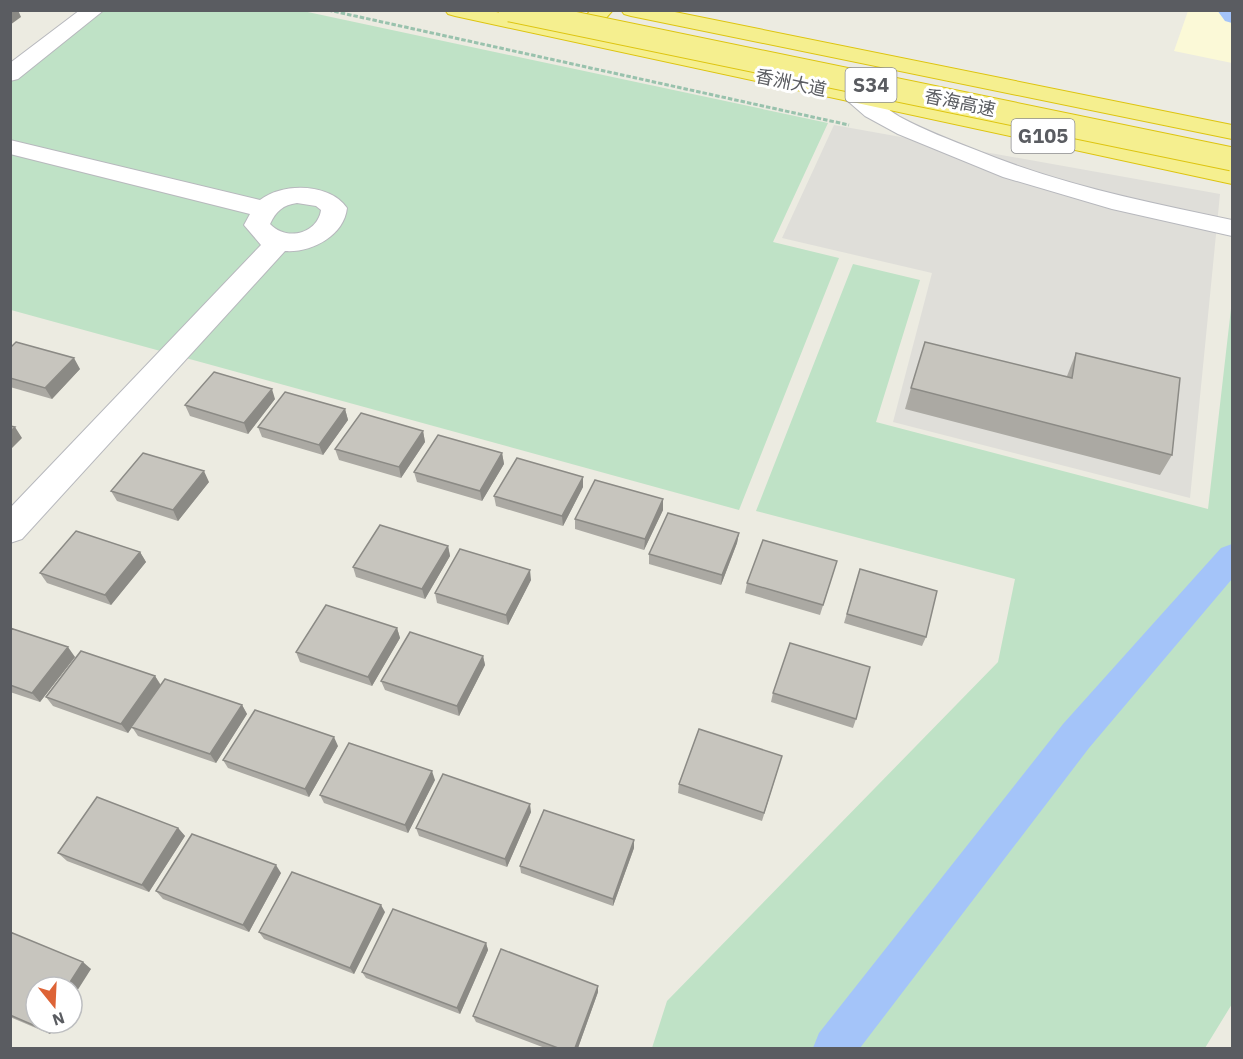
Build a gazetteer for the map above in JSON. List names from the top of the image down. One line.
{"streets":{"highway":["香洲大道","S34","香海高速","G105"]},"north":"bottom"}
